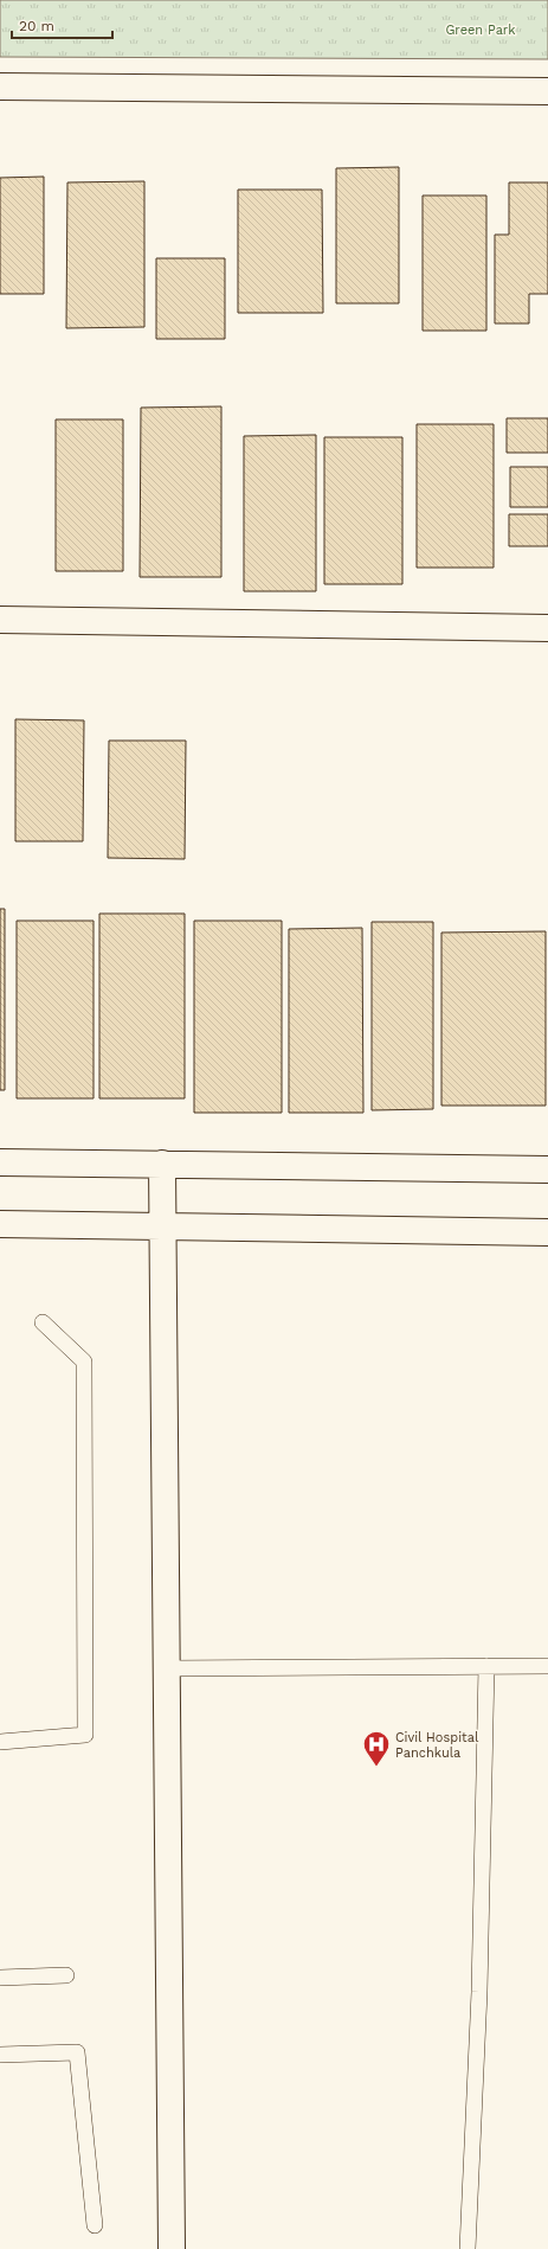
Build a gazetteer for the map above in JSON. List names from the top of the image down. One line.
{"parks":["Green Park"],"places":{"hospital":["Civil Hospital Panchkula"]},"scale_bar":"20 m"}
